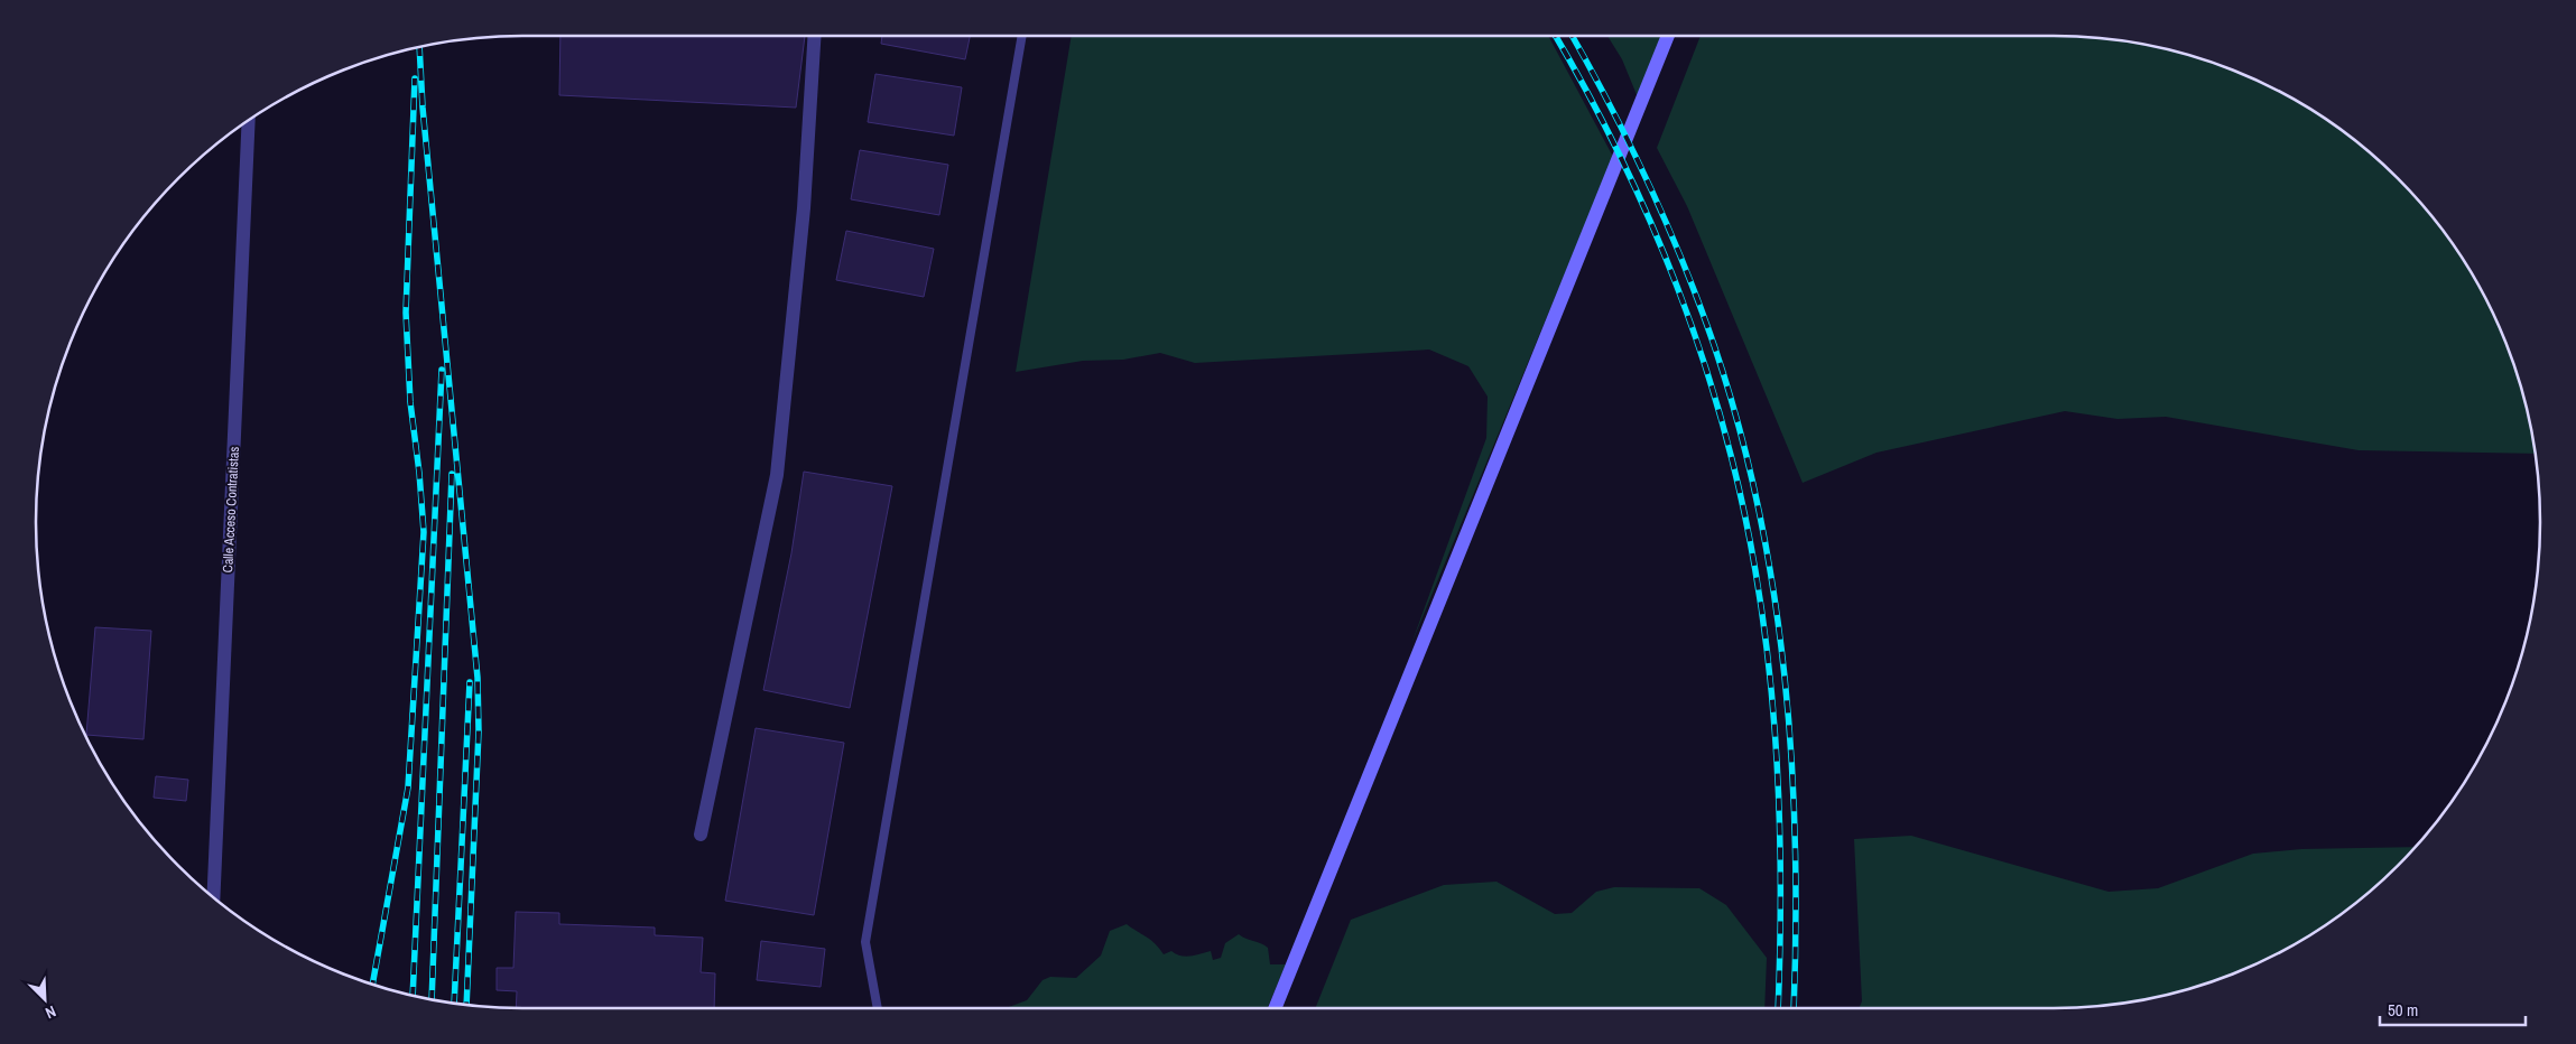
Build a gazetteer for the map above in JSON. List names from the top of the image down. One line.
{"streets":{"street":["Calle Acceso Contratistas"]},"scale_bar":"50 m","north":"bottom right"}
